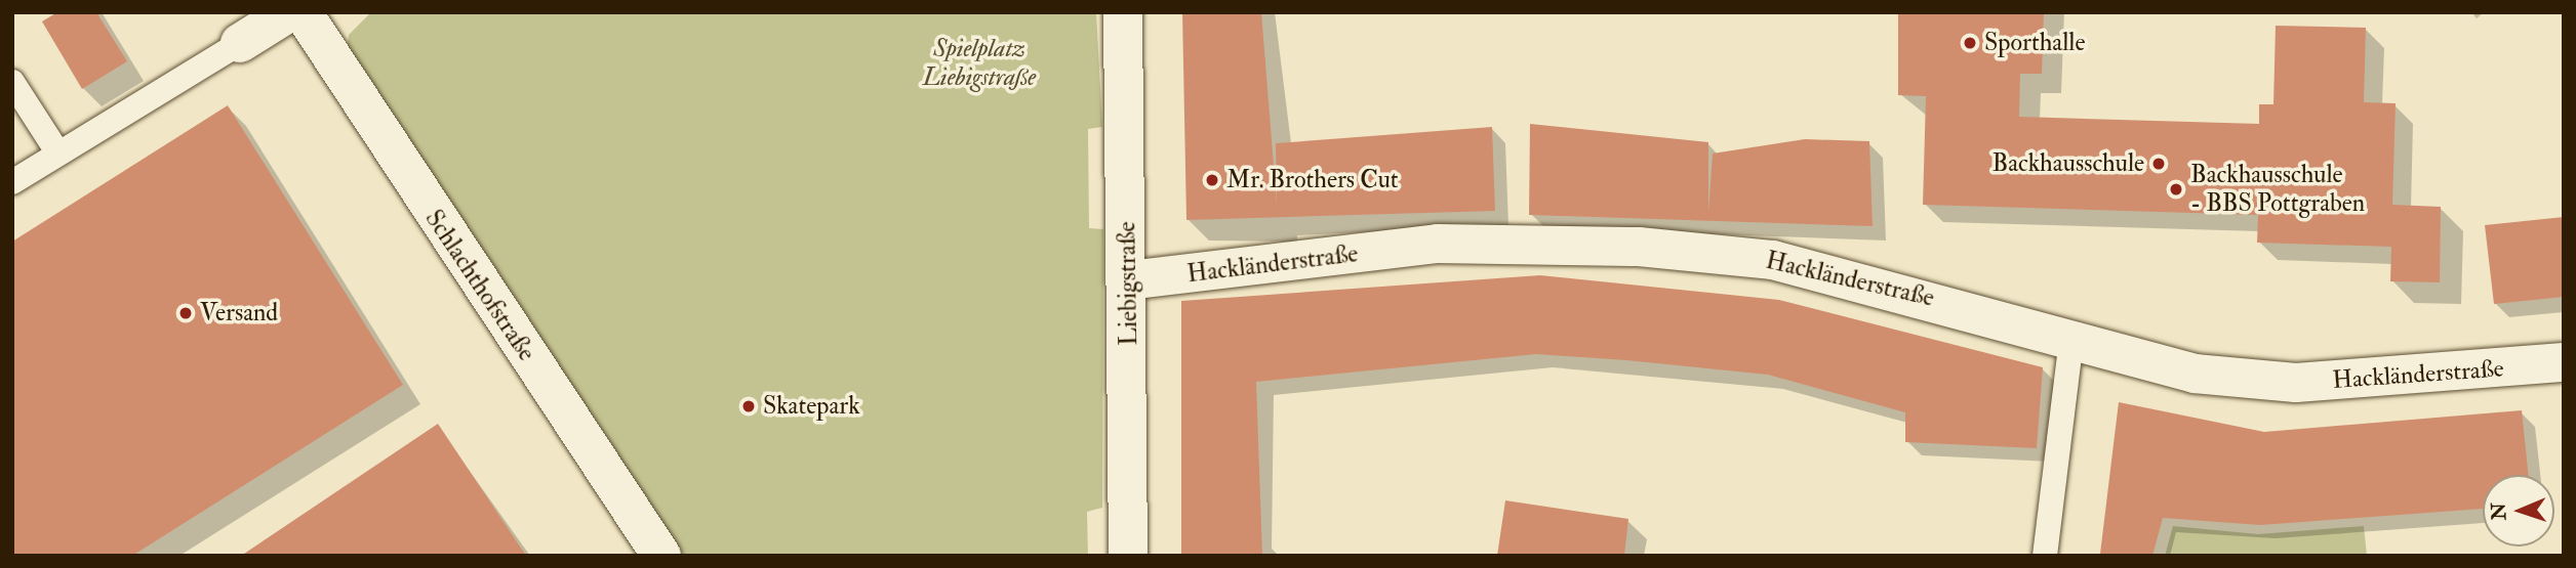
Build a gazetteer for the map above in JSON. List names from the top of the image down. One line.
{"streets":{"street":["Hackländerstraße","Liebigstraße","Schlachthofstraße"]},"crossings":[["Hackländerstraße","Liebigstraße"]],"parks":["Spielplatz Liebigstraße"],"places":["Sporthalle","Backhausschule","Mr. Brothers Cut","Backhausschule - BBS Pottgraben","Versand","Skatepark"],"north":"left"}
